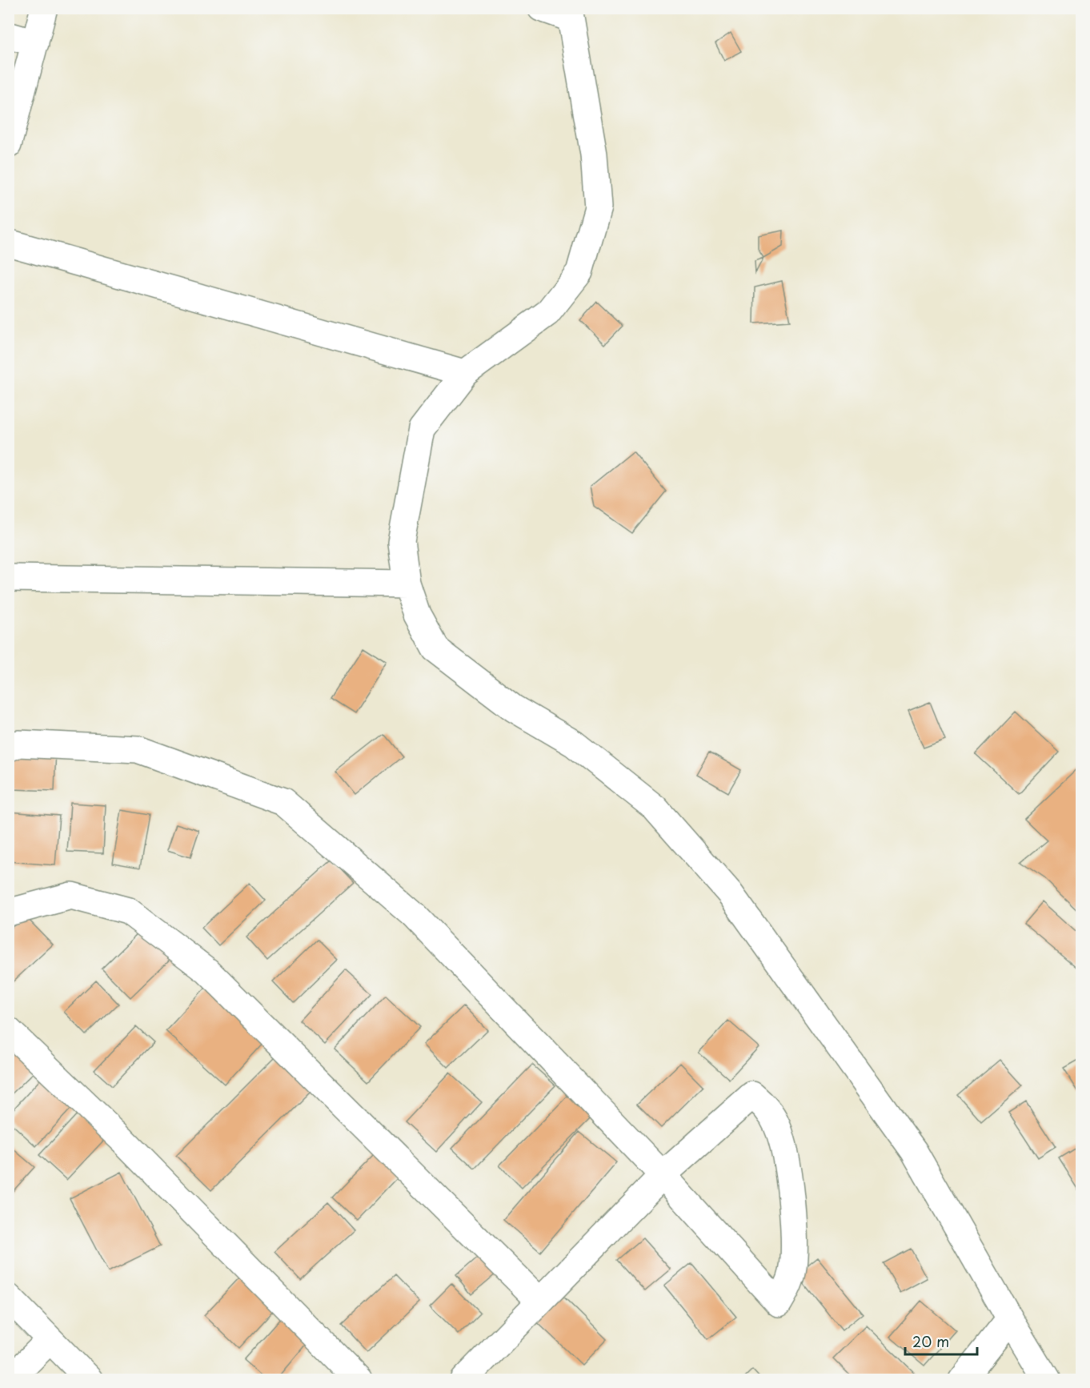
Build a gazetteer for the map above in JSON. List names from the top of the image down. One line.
{"scale_bar":"20 m"}
